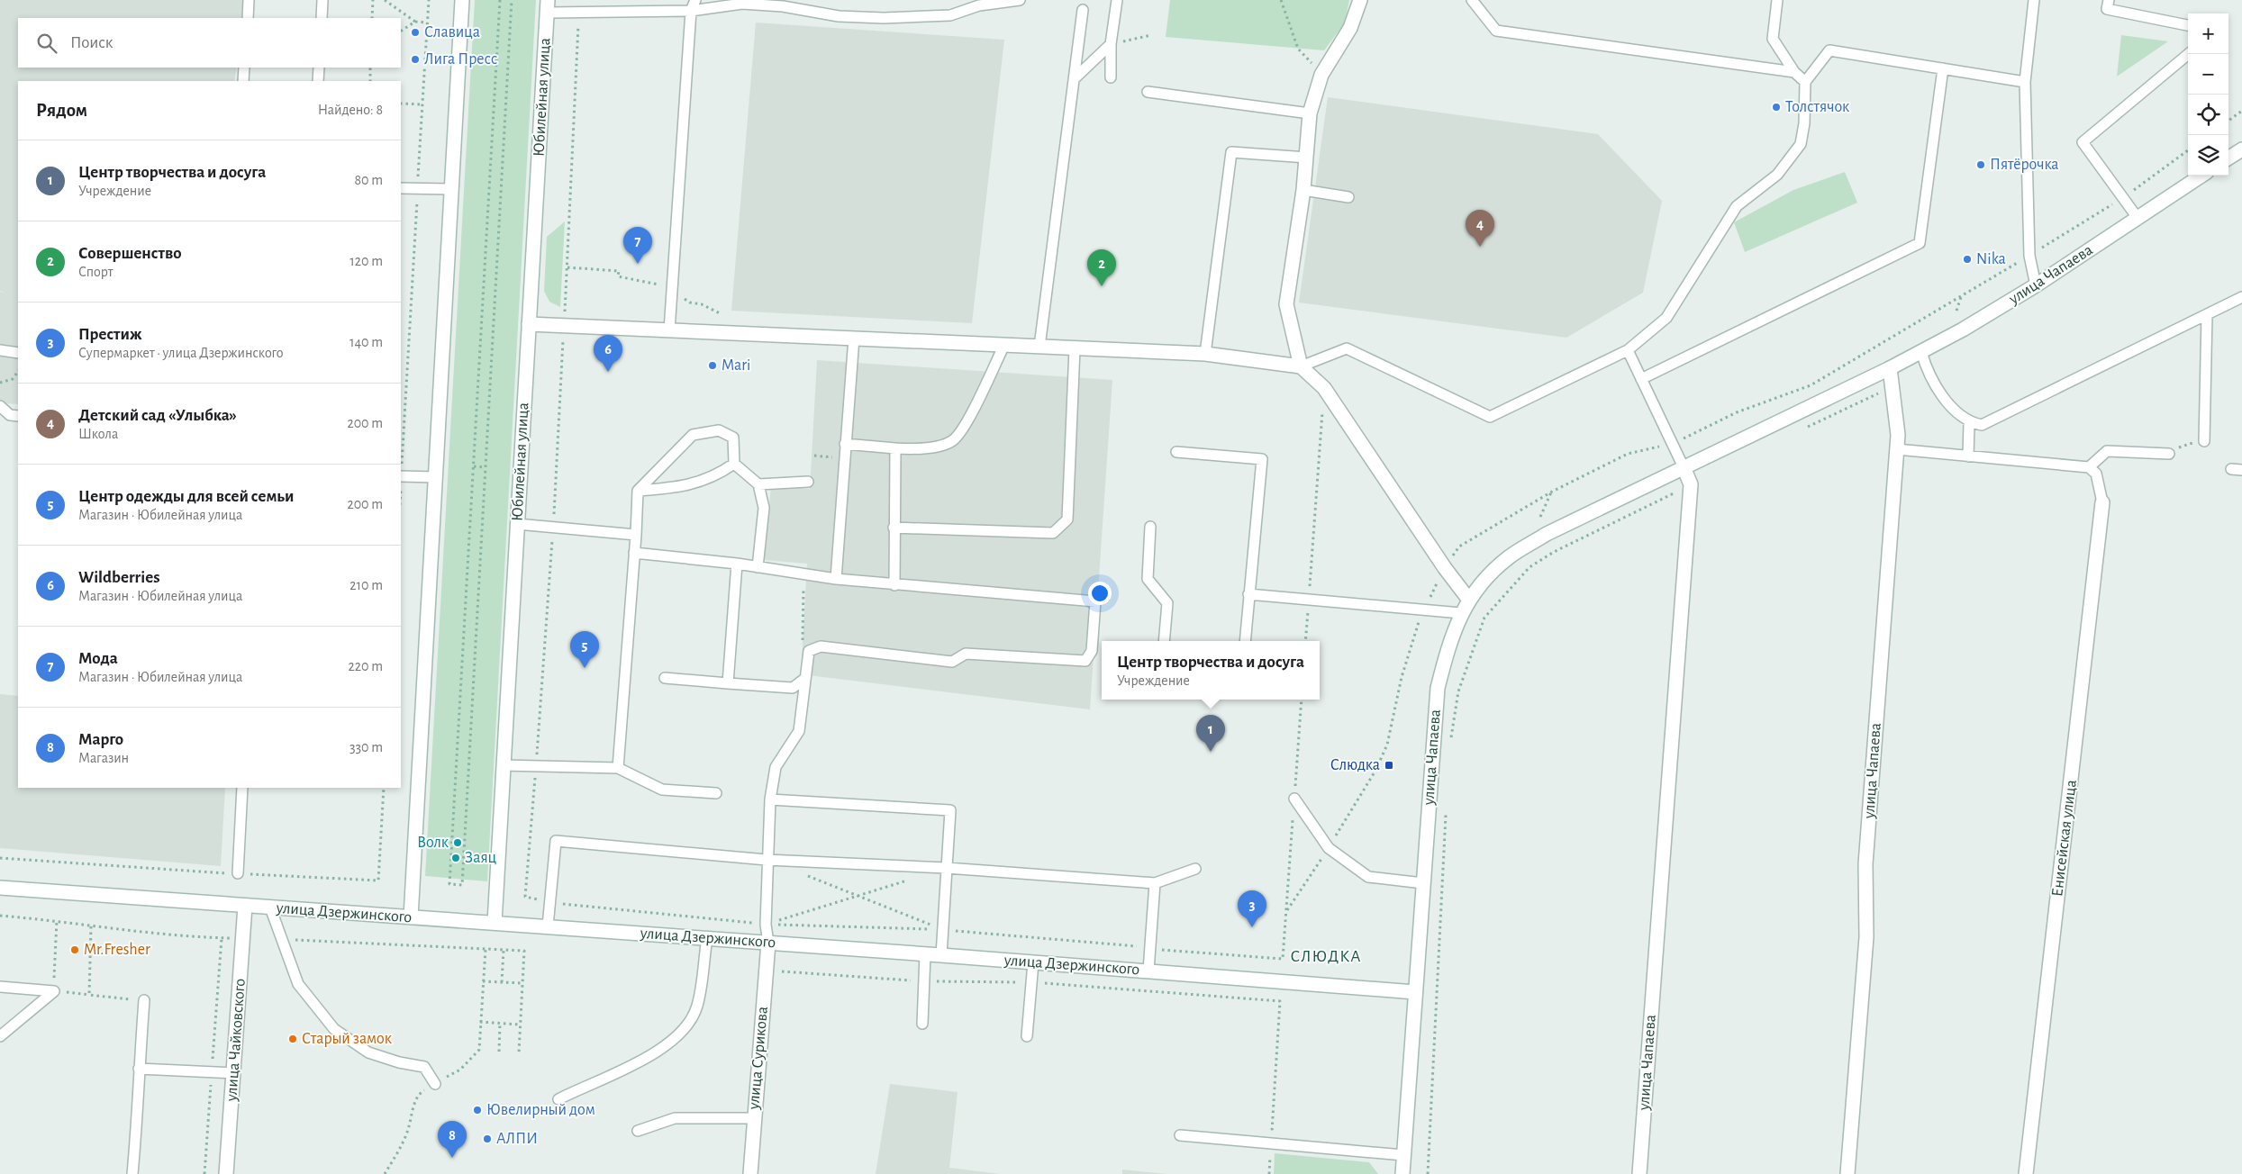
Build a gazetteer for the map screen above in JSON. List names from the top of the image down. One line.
{"streets":{"main road":["Юбилейная улица","улица Чапаева","Енисейская улица","улица Дзержинского","улица Чайковского","улица Сурикова"]},"crossings":[["Юбилейная улица","улица Дзержинского"],["улица Чапаева","улица Дзержинского"],["улица Дзержинского","улица Чайковского"],["улица Дзержинского","улица Сурикова"]],"districts":["СЛЮДКА"],"places":{"other":["Славица","Лига Пресс","Толстячок","Пятёрочка","Nika","Mari","Волк","Заяц","Mr.Fresher","Старый замок","Ювелирный дом","АЛПИ"],"transit":["Слюдка"]},"page":{"map_buttons":["+","−"],"search":"Поиск","heading":["Рядом","Найдено: 8"],"list":[{"mark":"1","name":"Центр творчества и досуга","note":"Учреждение","value":"80 m"},{"mark":"2","name":"Совершенство","note":"Спорт","value":"120 m"},{"mark":"3","name":"Престиж","note":"Супермаркет · улица Дзержинского","value":"140 m"},{"mark":"4","name":"Детский сад «Улыбка»","note":"Школа","value":"200 m"},{"mark":"5","name":"Центр одежды для всей семьи","note":"Магазин · Юбилейная улица","value":"200 m"},{"mark":"6","name":"Wildberries","note":"Магазин · Юбилейная улица","value":"210 m"},{"mark":"7","name":"Мода","note":"Магазин · Юбилейная улица","value":"220 m"},{"mark":"8","name":"Марго","note":"Магазин","value":"330 m"}],"pins":["4","7","2","6","5","1","3","8"],"popup":["Центр творчества и досуга","Учреждение"]}}
